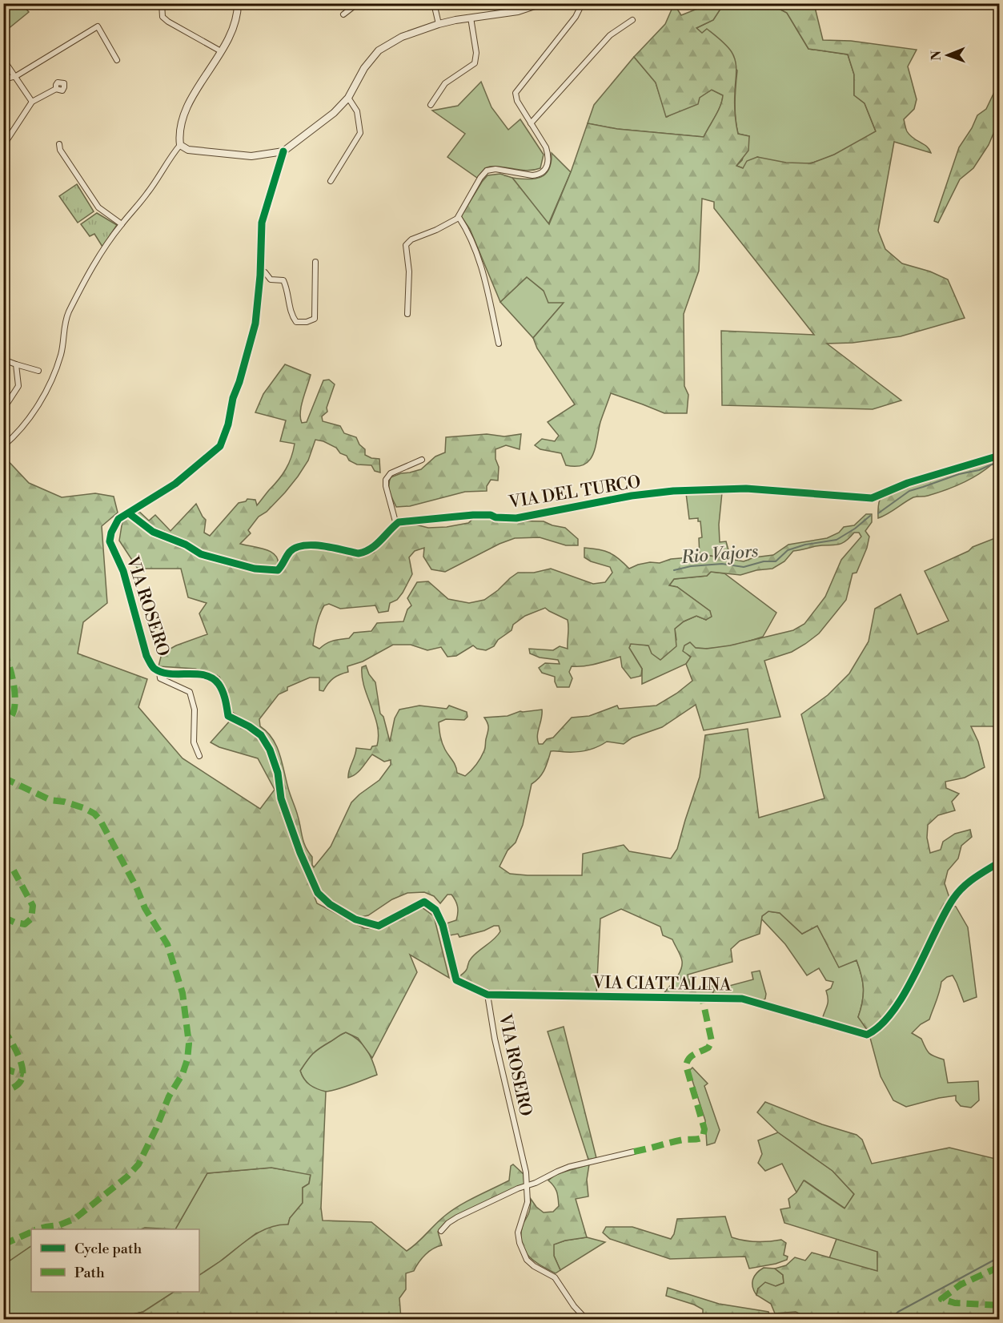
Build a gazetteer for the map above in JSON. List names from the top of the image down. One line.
{"streets":{"street":["VIA DEL TURCO","VIA ROSERO","VIA CIATTALINA"]},"crossings":[["VIA ROSERO","VIA CIATTALINA"]],"water":["Rio Vajors"],"legend":["Cycle path","Path"],"north":"left"}
